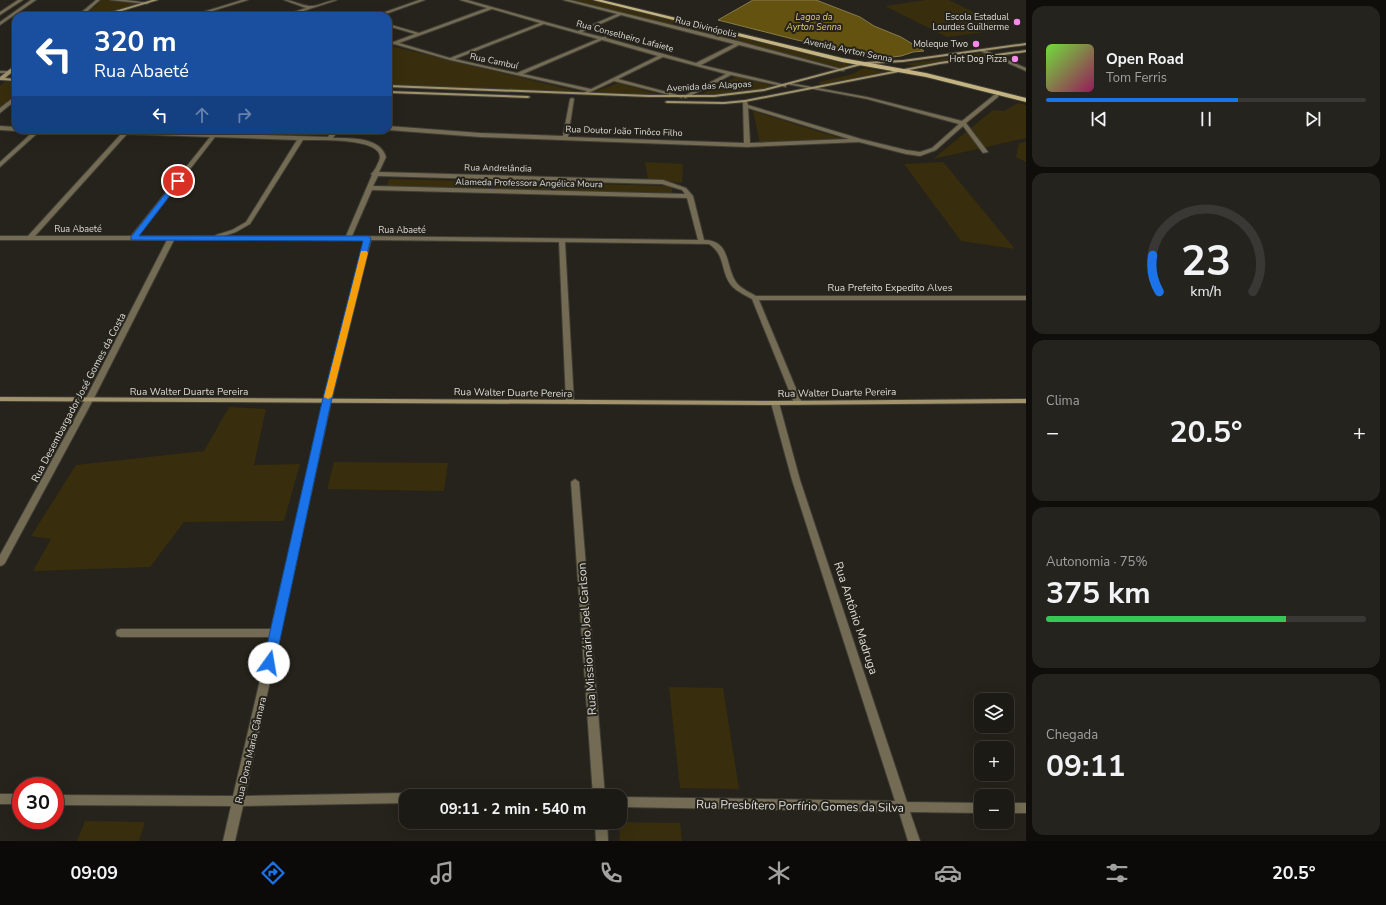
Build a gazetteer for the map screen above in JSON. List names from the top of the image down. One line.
{"streets":{"main road":["Avenida Ayrton Senna","Avenida das Alagoas","Rua Walter Duarte Pereira"],"street":["Rua Divinópolis","Rua Conselheiro Lafaiete","Rua Cambuí","Rua Doutor João Tinôco Filho","Rua Andrelândia","Alameda Professora Angélica Moura","Rua Abaeté","Rua Prefeito Expedito Alves","Rua Desembargador José Gomes da Costa","Rua Antônio Madruga","Rua Missionário Joel Carlson","Rua Dona Maria Câmara","Rua Presbítero Porfírio Gomes da Silva"]},"crossings":[["Rua Divinópolis","Avenida das Alagoas"],["Rua Conselheiro Lafaiete","Avenida das Alagoas"],["Avenida Ayrton Senna","Avenida das Alagoas"],["Rua Andrelândia","Alameda Professora Angélica Moura"],["Rua Abaeté","Rua Desembargador José Gomes da Costa"],["Rua Abaeté","Rua Dona Maria Câmara"],["Rua Walter Duarte Pereira","Rua Desembargador José Gomes da Costa"],["Rua Walter Duarte Pereira","Rua Antônio Madruga"],["Rua Walter Duarte Pereira","Rua Dona Maria Câmara"],["Rua Antônio Madruga","Rua Presbítero Porfírio Gomes da Silva"]],"water":["Lagoa da Ayrton Senna"],"places":["Escola Estadual Lourdes Guilherme","Moleque Two","Hot Dog Pizza"],"page":{"turn":["320 m","Rua Abaeté"],"song":["Open Road","Tom Ferris"],"tile":["Clima",["Autonomia · 75%","375 km"],["Chegada","09:11"]],"heat":["−","20.5°","+"],"map_buttons":["+","−"],"limit":"30","trip":"09:11 · 2 min · 540 m","tabs":["09:09","20.5°"],"gauge":["23","km/h"]}}
